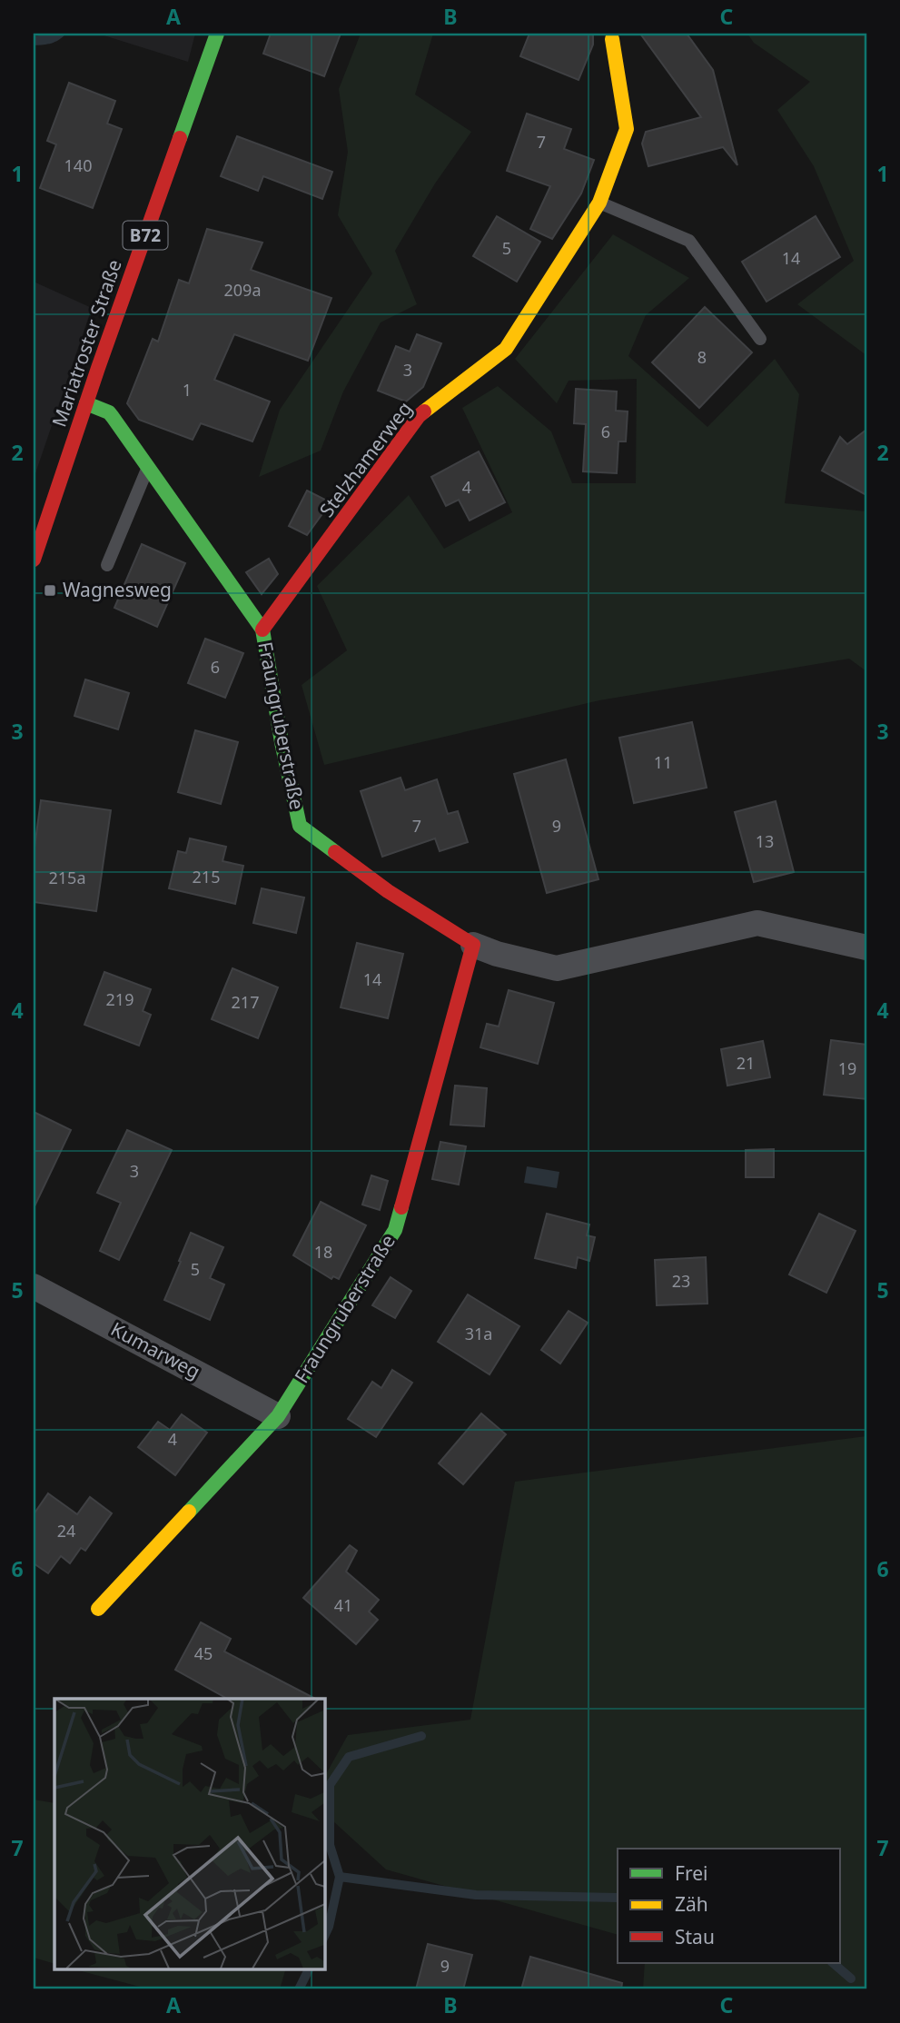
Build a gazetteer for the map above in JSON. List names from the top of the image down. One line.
{"streets":{"street":["B72","Mariatroster Straße","Stelzhamerweg","Fraungruberstraße","Kumarweg"]},"crossings":[["Mariatroster Straße","Fraungruberstraße"],["Stelzhamerweg","Fraungruberstraße"],["Fraungruberstraße","Kumarweg"]],"places":{"transit":["Wagnesweg"]},"house_numbers":["7","140","5","14","209a","8","3","1","6","4","6","11","7","9","13","215","215a","14","219","217","21","19","3","18","5","23","31a","4","24","41","45","9"],"legend":["Frei","Zäh","Stau"],"grid":{"columns":["A","B","C"],"rows":["1","2","3","4","5","6","7"]}}
